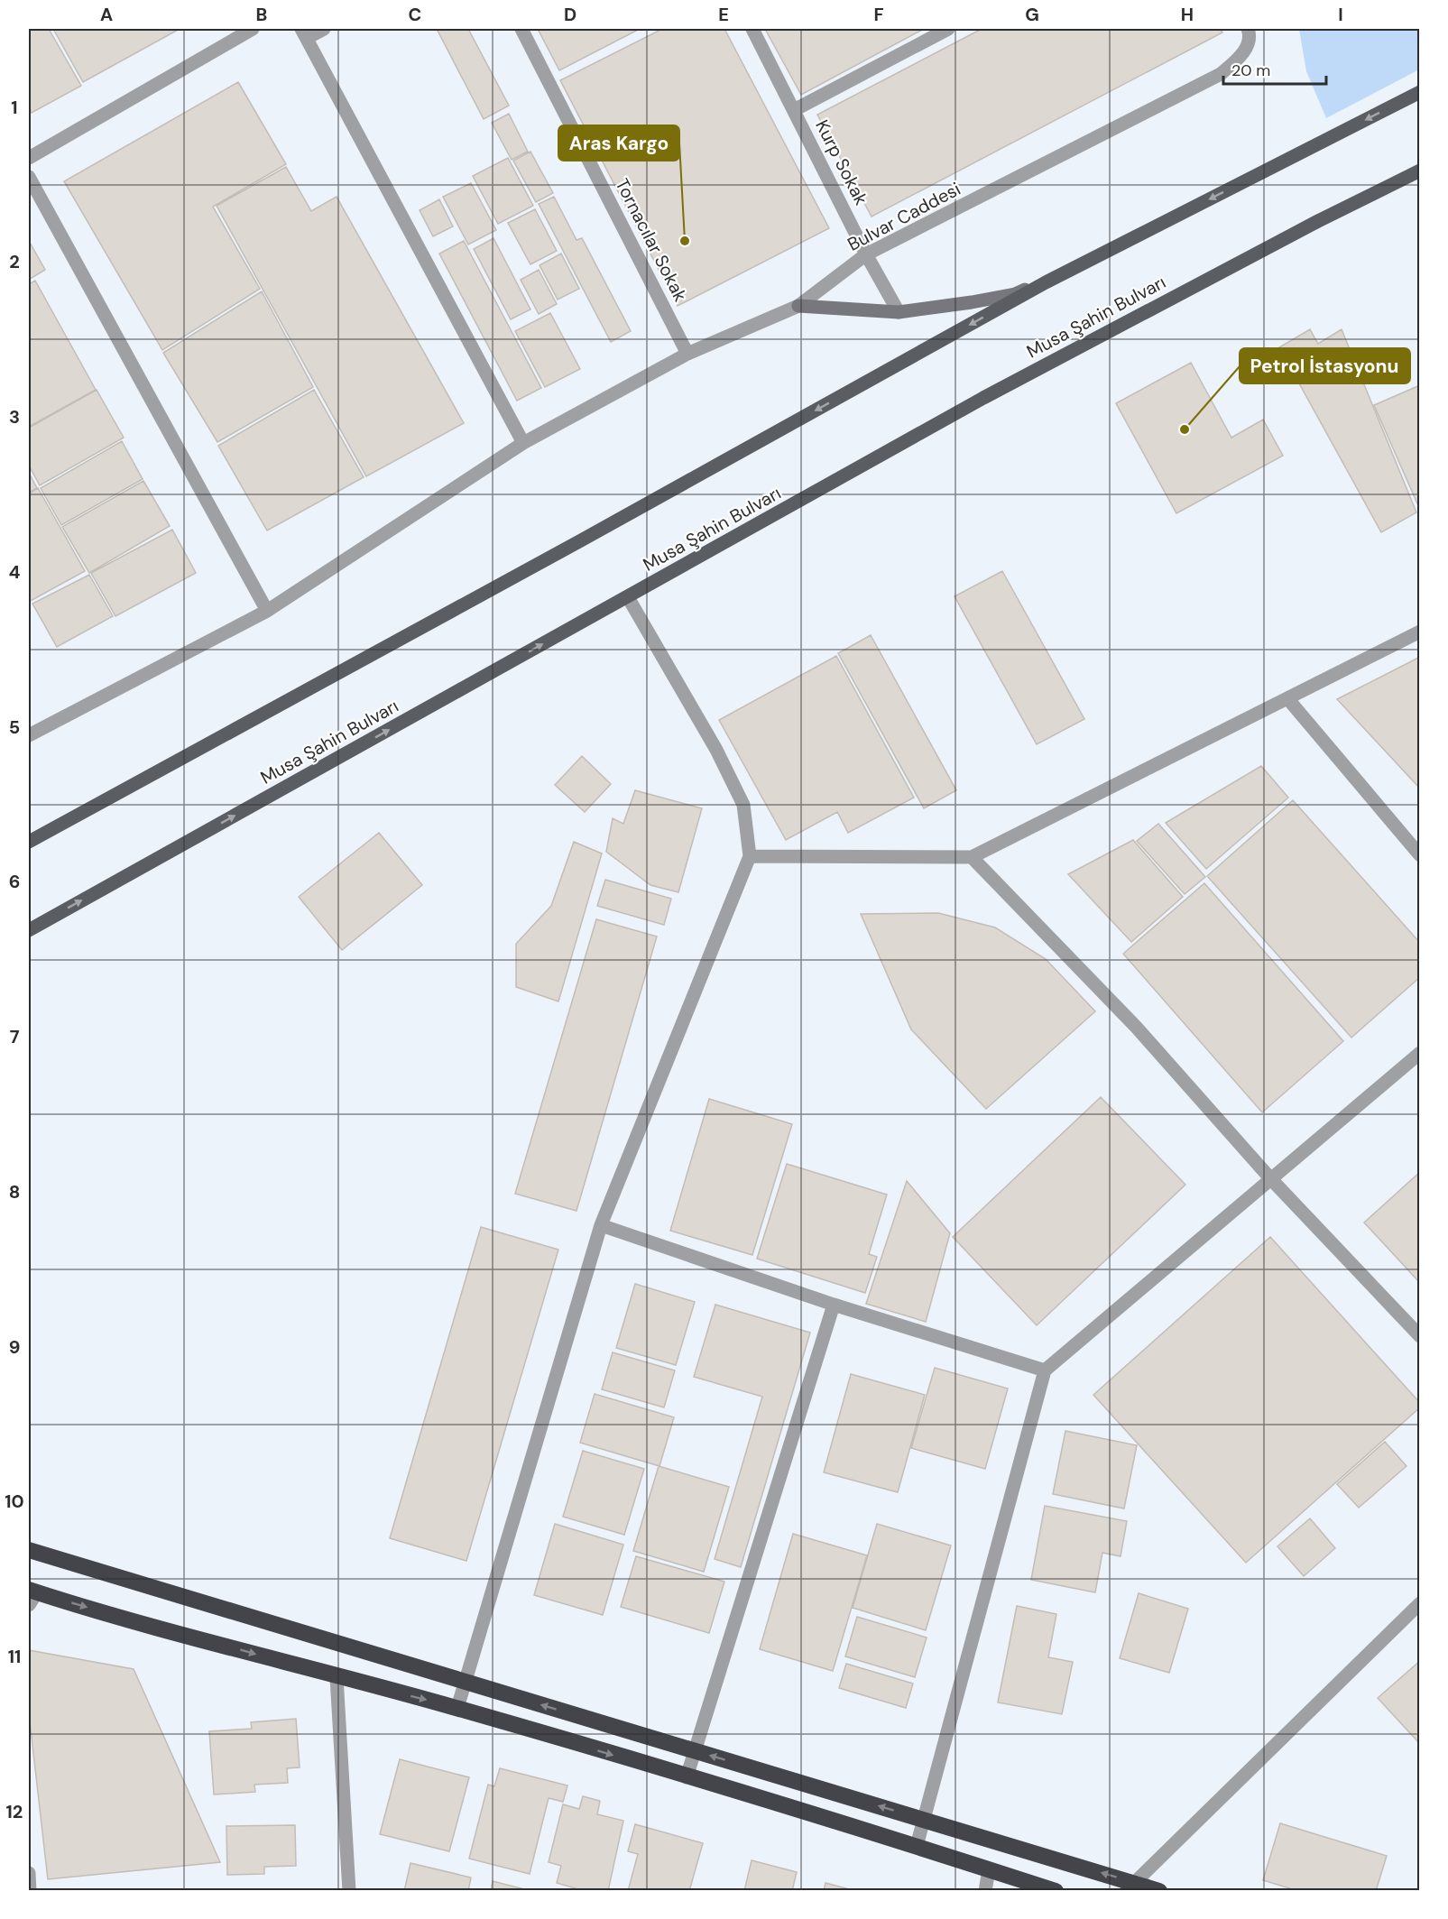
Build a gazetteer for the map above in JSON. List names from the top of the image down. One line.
{"streets":{"main road":["Musa Şahin Bulvarı"],"street":["Kurp Sokak","Bulvar Caddesi","Tornacılar Sokak"]},"crossings":[["Kurp Sokak","Bulvar Caddesi"],["Bulvar Caddesi","Tornacılar Sokak"]],"places":["Aras Kargo","Petrol İstasyonu"],"scale_bar":"20 m","grid":{"columns":["A","B","C","D","E","F","G","H","I"],"rows":["1","2","3","4","5","6","7","8","9","10","11","12"]}}
